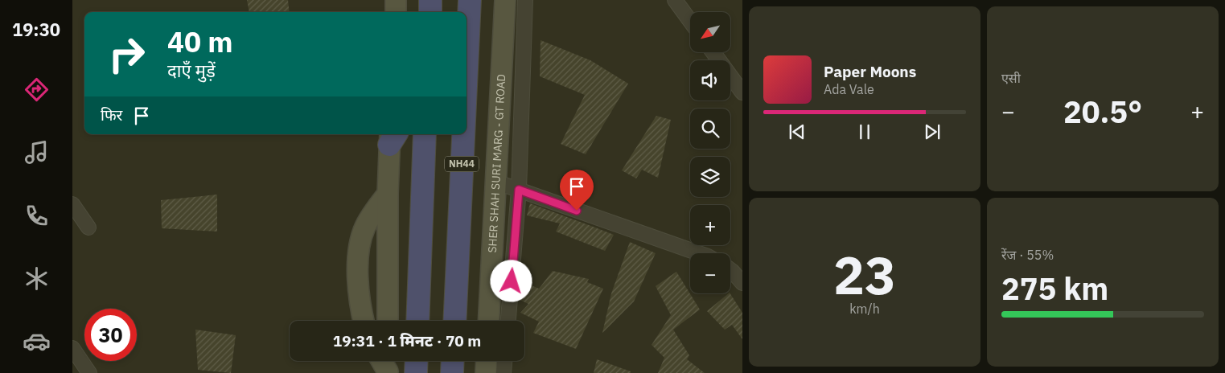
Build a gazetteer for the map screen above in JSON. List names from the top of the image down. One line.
{"streets":{"highway":["NH44"],"street":["SHER SHAH SURI MARG - GT ROAD"]},"north":"bottom left","page":{"tabs":"19:30","tile":["एसी",["23","km/h"],["रेंज · 55%","275 km"]],"map_buttons":["+","−"],"turn":["40 m","दाएँ मुड़ें"],"song":["Paper Moons","Ada Vale"],"heat":["−","20.5°","+"],"then":"फिर","limit":"30","trip":"19:31 · 1 मिनट · 70 m"}}
